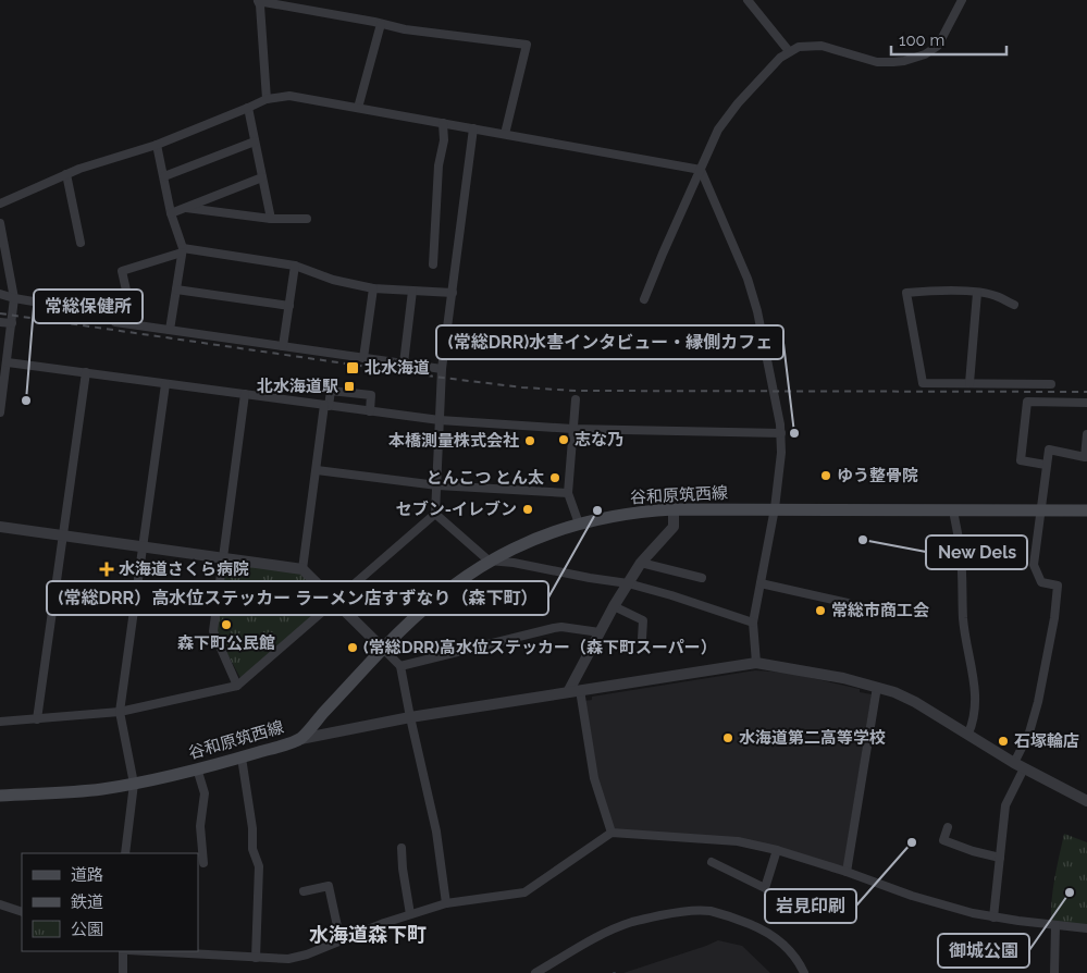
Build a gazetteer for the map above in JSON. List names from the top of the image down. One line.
{"streets":{"main road":["谷和原筑西線"]},"districts":["水海道森下町"],"places":{"transit":["北水海道","北水海道駅"],"other":["常総保健所","(常総DRR)水害インタビュー・縁側カフェ","志な乃","本橋測量株式会社","ゆう整骨院","とんこつ とん太","セブン-イレブン","(常総DRR）高水位ステッカー ラーメン店すずなり（森下町）","New Dels","常総市商工会","森下町公民館","(常総DRR)高水位ステッカー（森下町スーパー）","水海道第二高等学校","石塚輪店","岩見印刷","御城公園"],"health":["水海道さくら病院"]},"legend":["道路","鉄道","公園"],"scale_bar":"100 m"}
